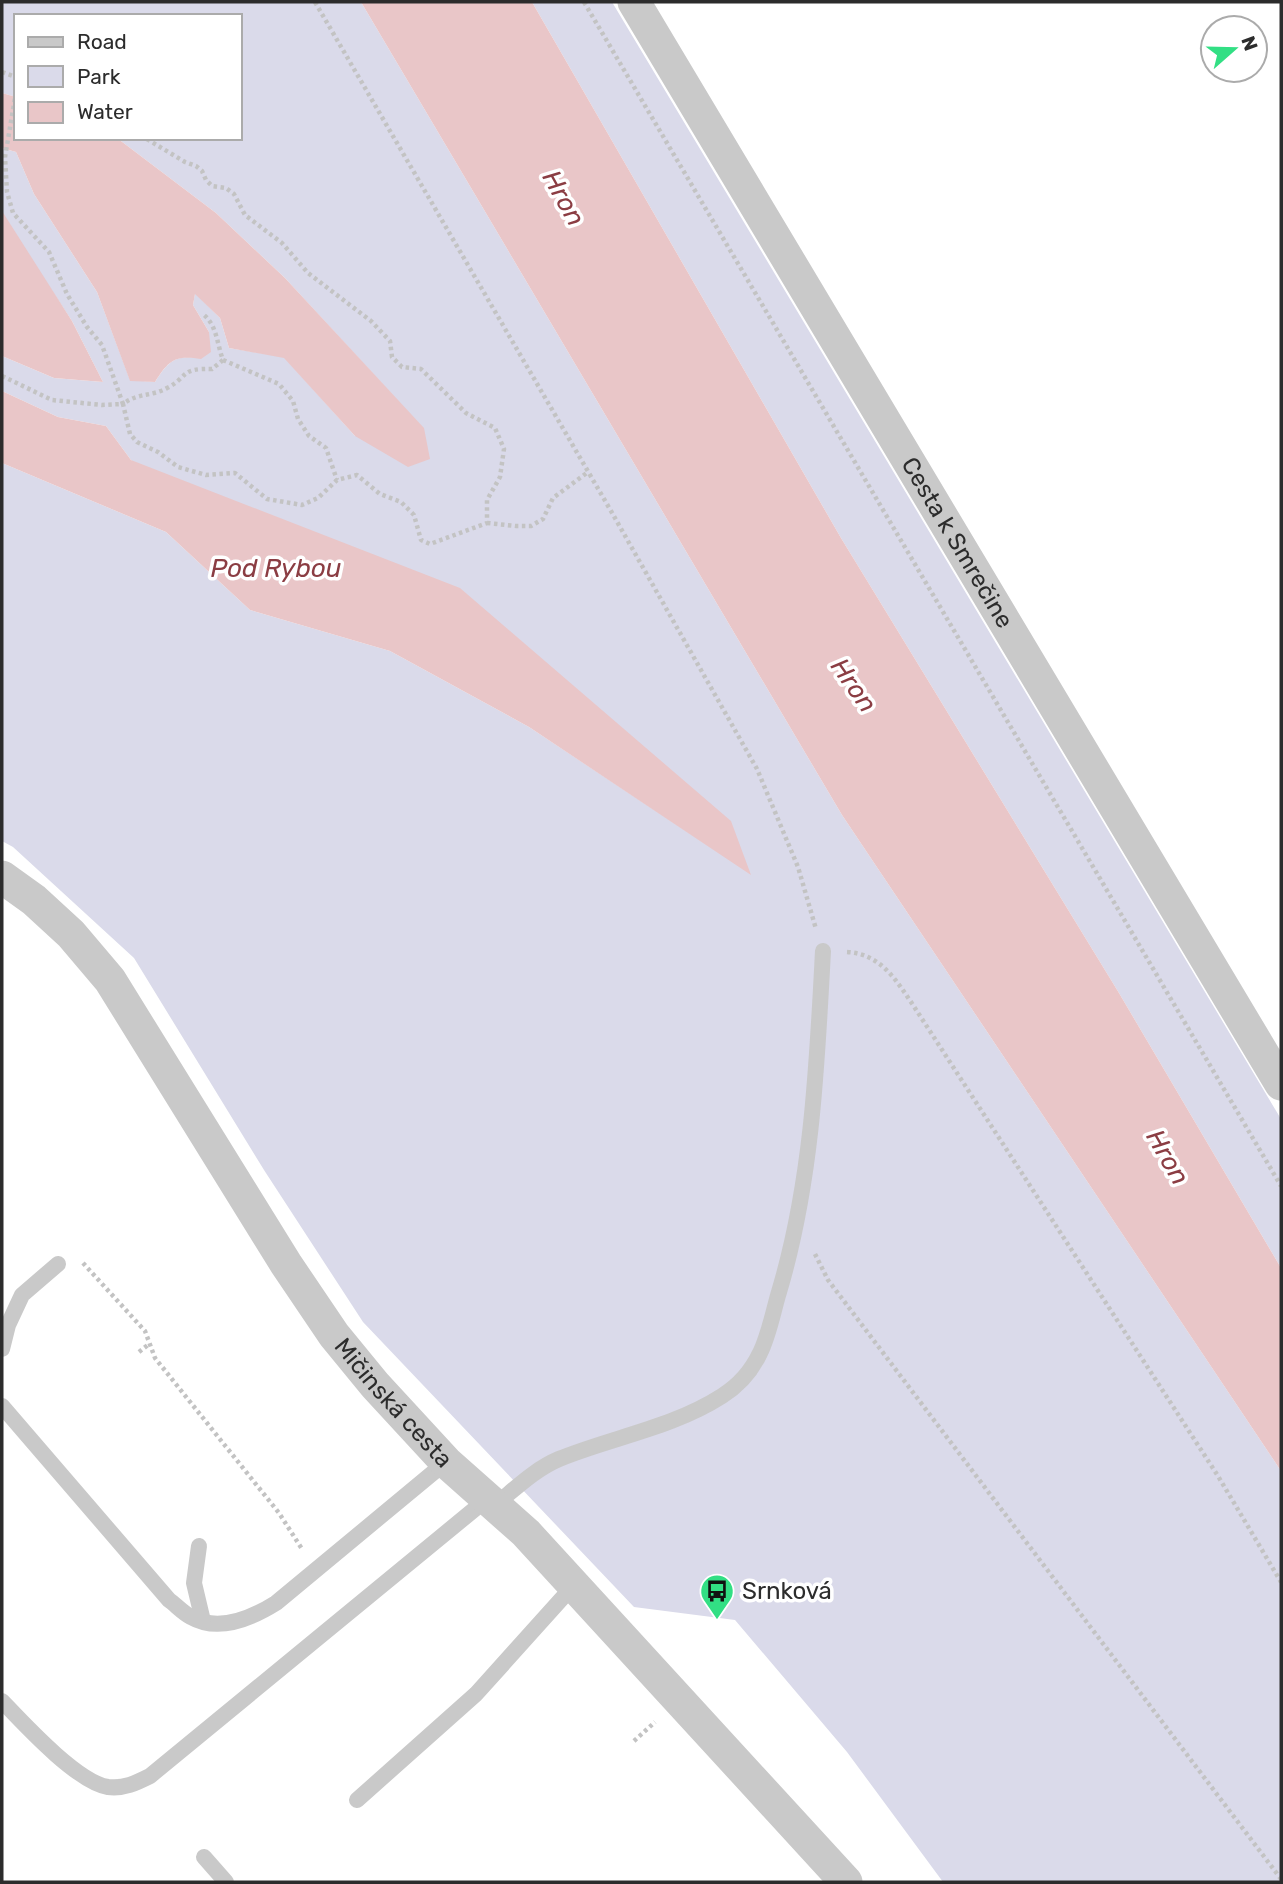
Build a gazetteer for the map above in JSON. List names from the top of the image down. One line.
{"streets":{"street":["Cesta k Smrečine","Mičinská cesta"]},"water":["Hron","Pod Rybou"],"places":{"bus stop":["Srnková"]},"legend":["Road","Park","Water"],"north":"right"}
